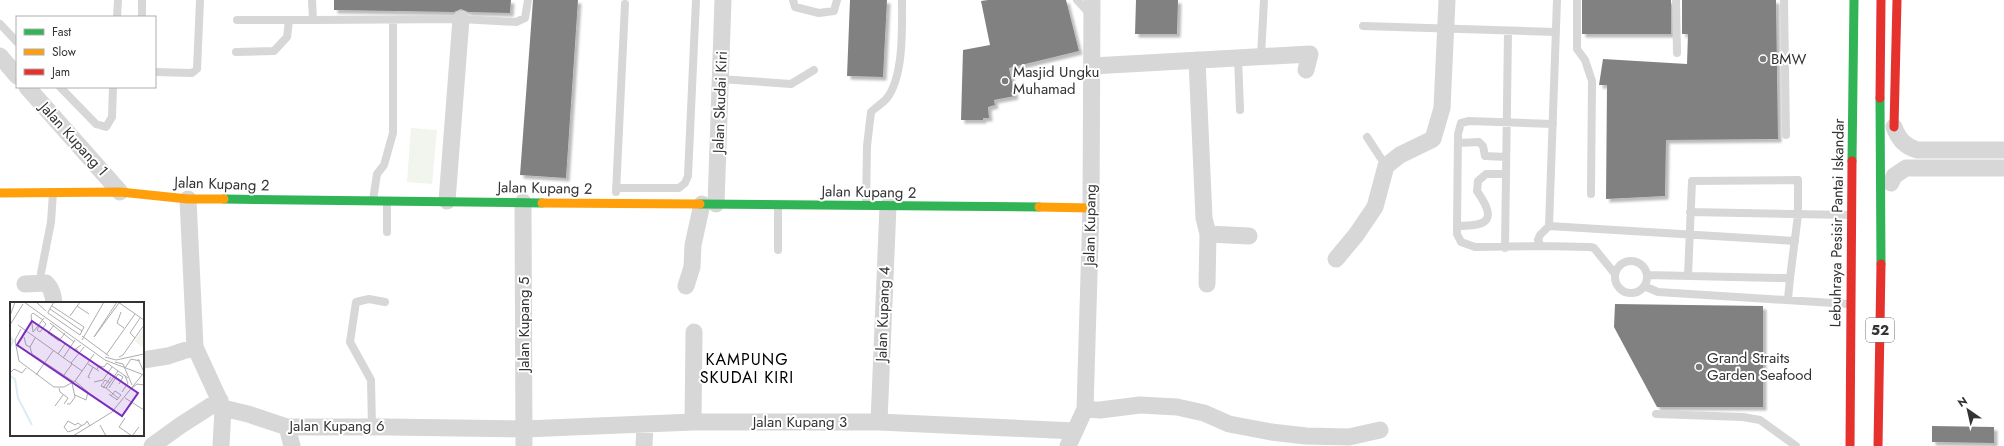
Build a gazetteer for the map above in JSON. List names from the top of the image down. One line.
{"streets":{"main road":["Jalan Kupang 2","Lebuhraya Pesisir Pantai Iskandar","52"],"street":["Jalan Skudai Kiri","Jalan Kupang 1","Jalan Kupang","Jalan Kupang 4","Jalan Kupang 5","Jalan Kupang 3","Jalan Kupang 6"]},"crossings":[["Jalan Skudai Kiri","Jalan Kupang 2"],["Jalan Kupang 1","Jalan Kupang 2"],["Jalan Kupang 2","Jalan Kupang"],["Jalan Kupang 2","Jalan Kupang 4"],["Jalan Kupang 2","Jalan Kupang 5"],["Jalan Kupang","Jalan Kupang 3"],["Jalan Kupang 4","Jalan Kupang 3"],["Jalan Kupang 5","Jalan Kupang 3"],["Jalan Kupang 5","Jalan Kupang 6"],["Jalan Kupang 3","Jalan Kupang 6"]],"districts":["KAMPUNG SKUDAI KIRI"],"places":["BMW","Masjid Ungku Muhamad","Grand Straits Garden Seafood"],"legend":["Fast","Slow","Jam"],"north":"top left"}
